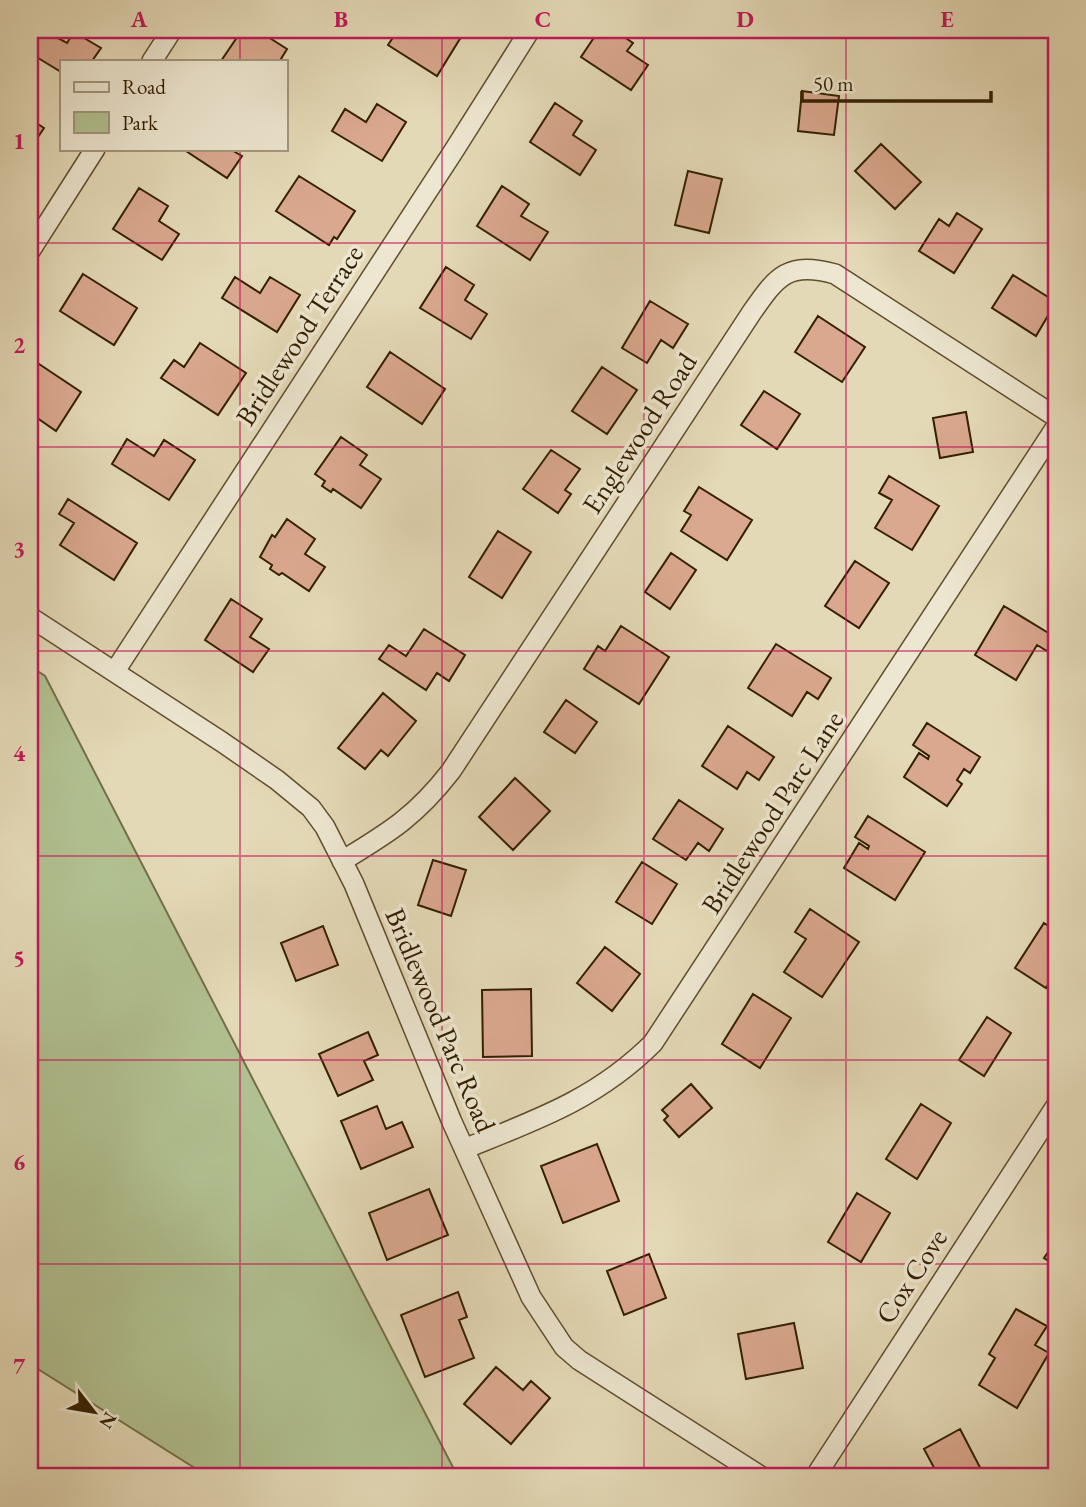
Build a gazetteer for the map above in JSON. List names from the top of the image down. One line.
{"streets":{"street":["Bridlewood Terrace","Englewood Road","Bridlewood Parc Lane","Bridlewood Parc Road","Cox Cove"]},"crossings":[["Bridlewood Terrace","Bridlewood Parc Road"],["Englewood Road","Bridlewood Parc Road"],["Bridlewood Parc Lane","Bridlewood Parc Road"]],"legend":["Road","Park"],"scale_bar":"50 m","north":"bottom right","grid":{"columns":["A","B","C","D","E"],"rows":["1","2","3","4","5","6","7"]}}
